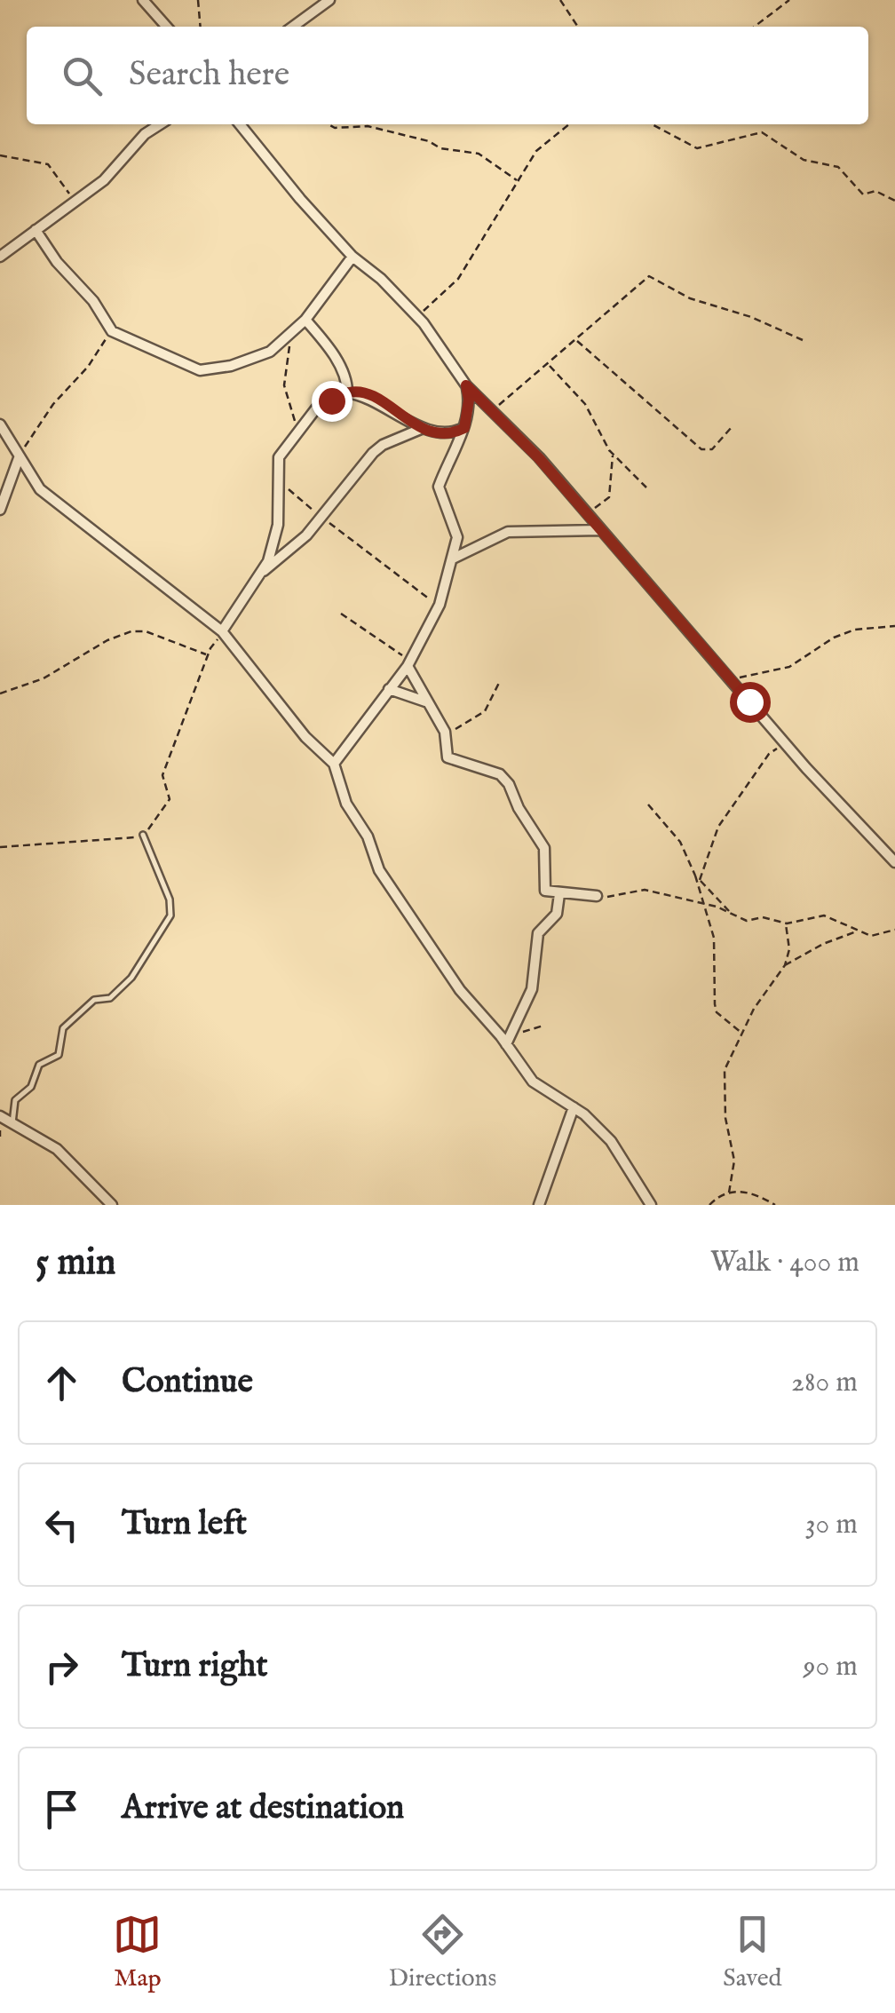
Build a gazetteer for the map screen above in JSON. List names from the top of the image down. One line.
{"page":{"search":"Search here","heading":["5 min","Walk · 400 m"],"list":[["Continue","280 m"],["Turn left","30 m"],["Turn right","90 m"],"Arrive at destination"],"nav":["Map","Directions","Saved"]}}
